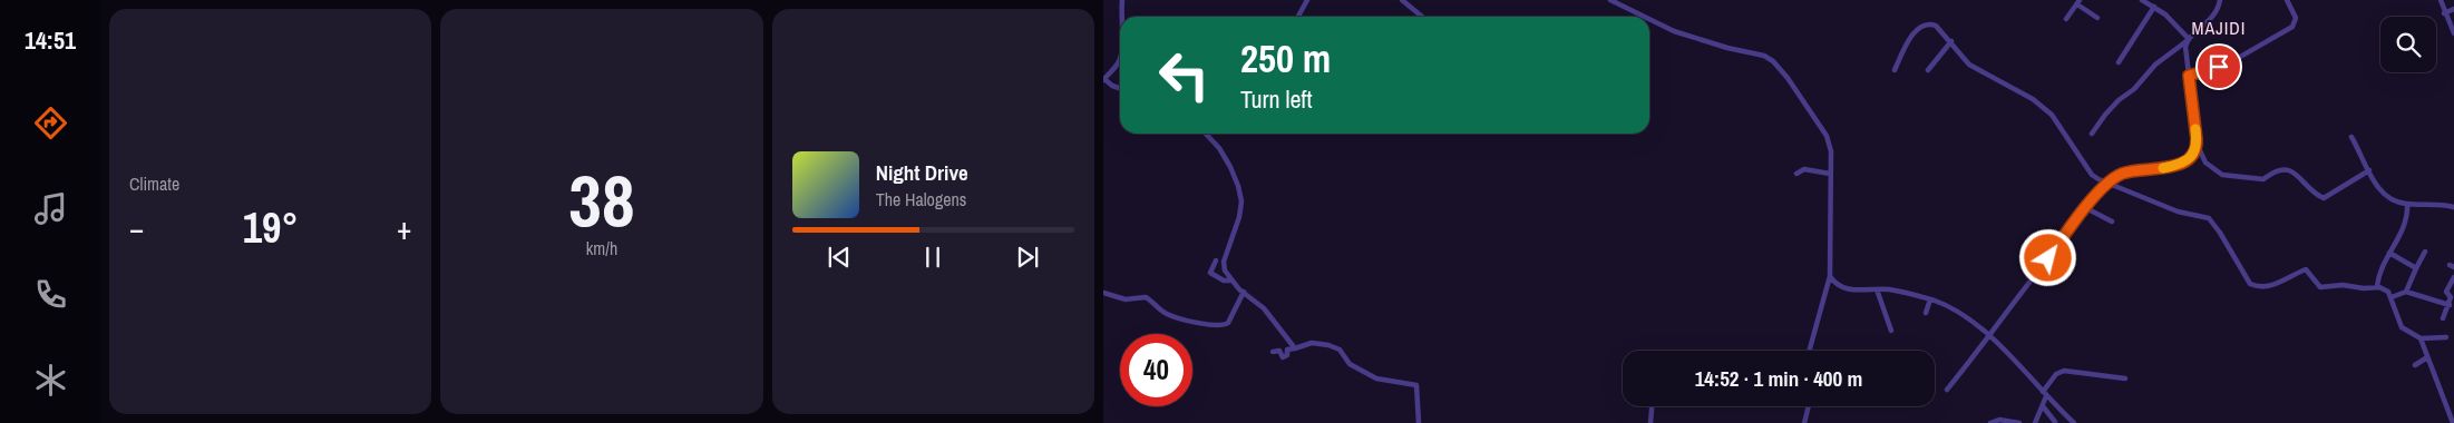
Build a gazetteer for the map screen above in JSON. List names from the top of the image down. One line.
{"districts":["MAJIDI"],"page":{"tabs":"14:51","tile":["Climate",["38","km/h"]],"turn":["250 m","Turn left"],"song":["Night Drive","The Halogens"],"heat":["−","19°","+"],"limit":"40","trip":"14:52 · 1 min · 400 m"}}
